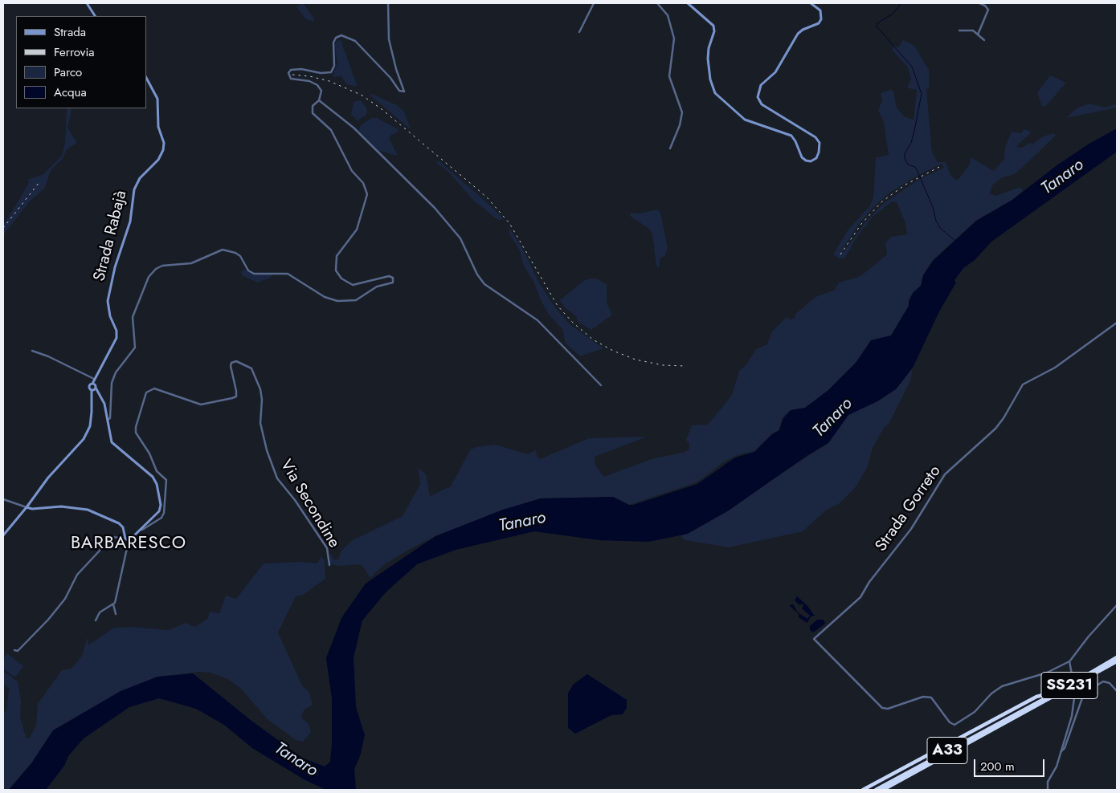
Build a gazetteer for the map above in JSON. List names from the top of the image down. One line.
{"streets":{"highway":["SS231","A33"],"street":["Strada Rabajà","Via Secondine","Strada Gorreto"]},"crossings":[["SS231","A33"]],"districts":["BARBARESCO"],"water":["Tanaro"],"legend":["Strada","Ferrovia","Parco","Acqua"],"scale_bar":"200 m"}
